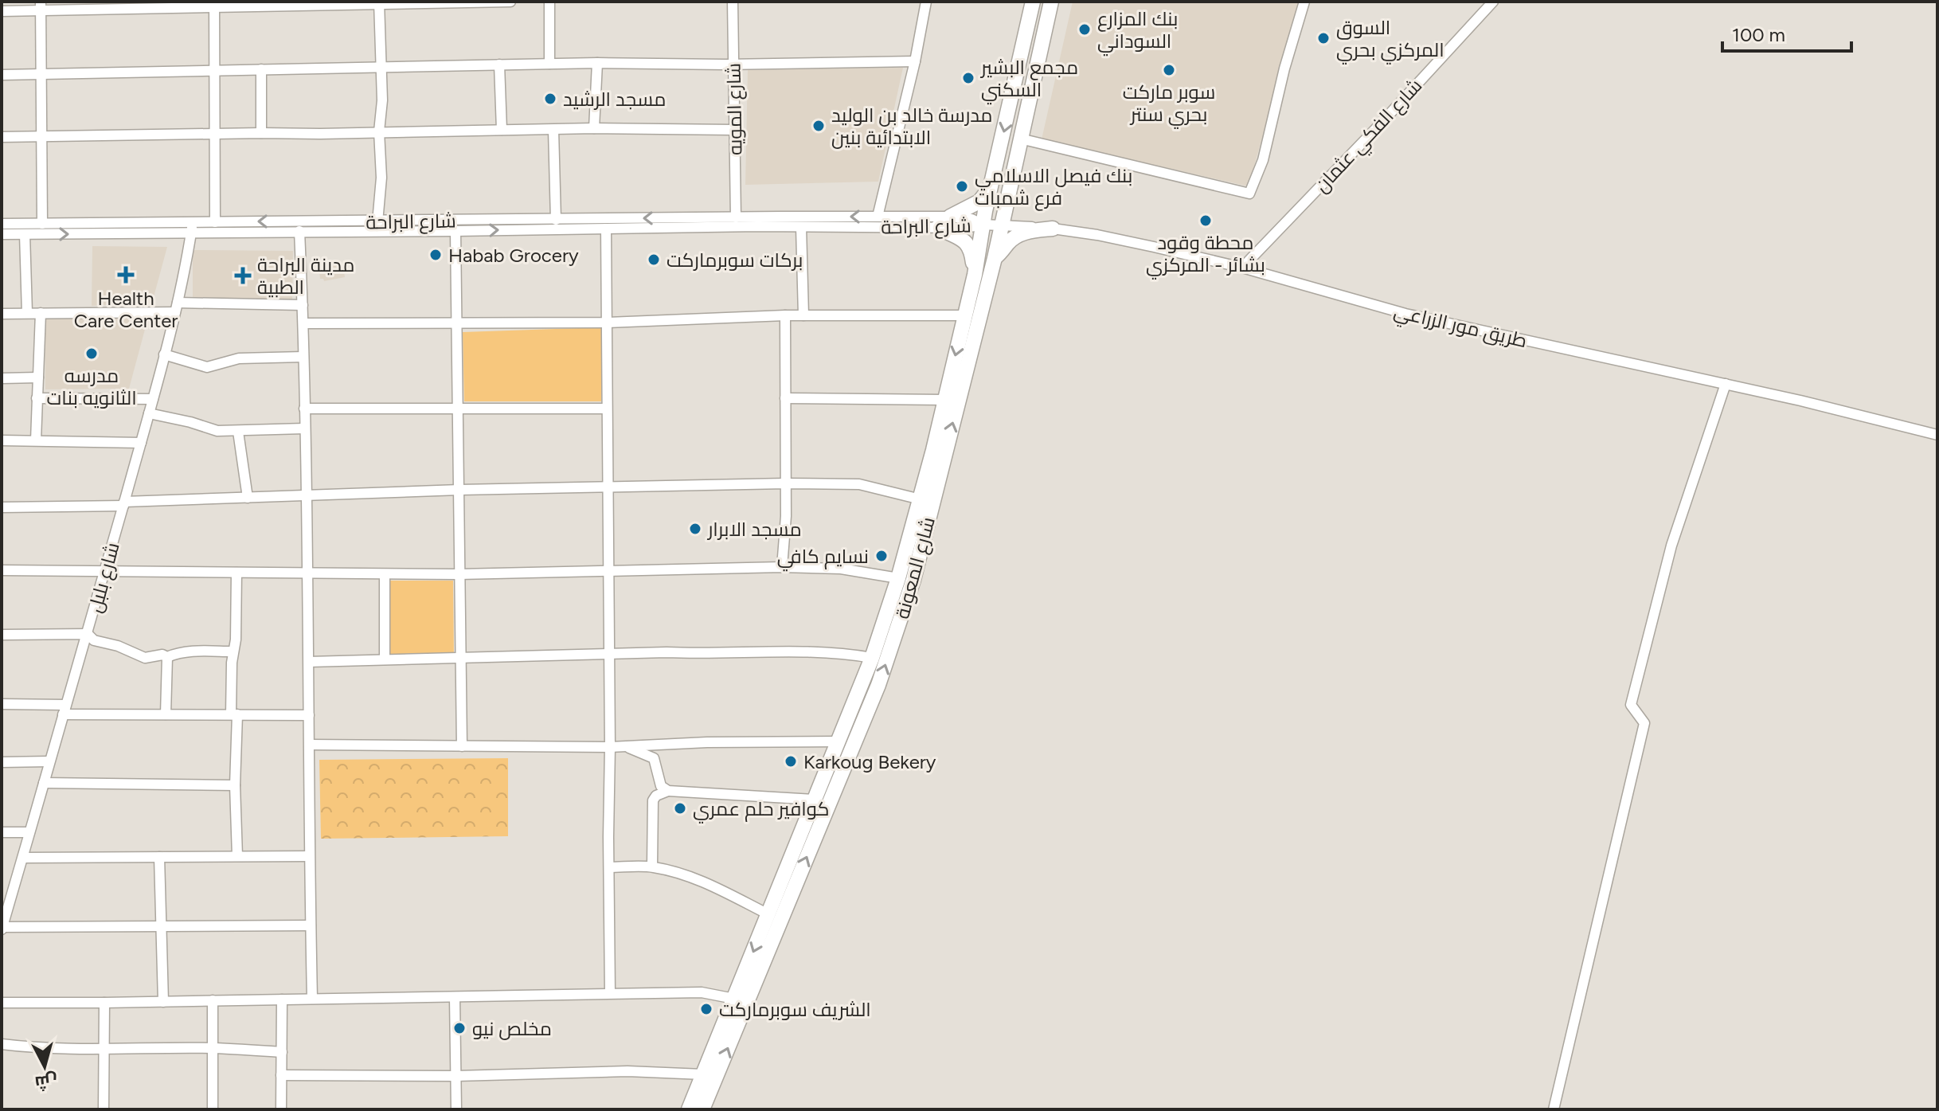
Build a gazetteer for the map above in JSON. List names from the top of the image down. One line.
{"streets":{"highway":["شارع المعونة"],"street":["شارع المويه","شارع الفكي عثمان","شارع البراحة","طريق مور الزراعي","شارع بلبل"]},"crossings":[["شارع المويه","شارع البراحة"],["شارع الفكي عثمان","طريق مور الزراعي"],["شارع البراحة","طريق مور الزراعي"],["شارع البراحة","شارع المعونة"],["شارع البراحة","شارع بلبل"],["طريق مور الزراعي","شارع المعونة"]],"places":{"other":["بنك المزارع السوداني","السوق المركزي بحري","سوبر ماركت بحري سنتر","مجمع البشير السكني","مسجد الرشيد","مدرسة خالد بن الوليد الابتدائية بنين","بنك فيصل الاسلامي فرع شمبات","محطة وقود بشائر - المركزي","Habab Grocery","بركات سوبرماركت","مدرسه الثانويه بنات","مسجد الابرار","نسايم كافي","Karkoug Bekery","كوافير حلم عمري","الشريف سوبرماركت","مخلص نيو"],"health":["Health Care Center","مدينة البراحة الطبية"]},"scale_bar":"100 m","north":"bottom"}
